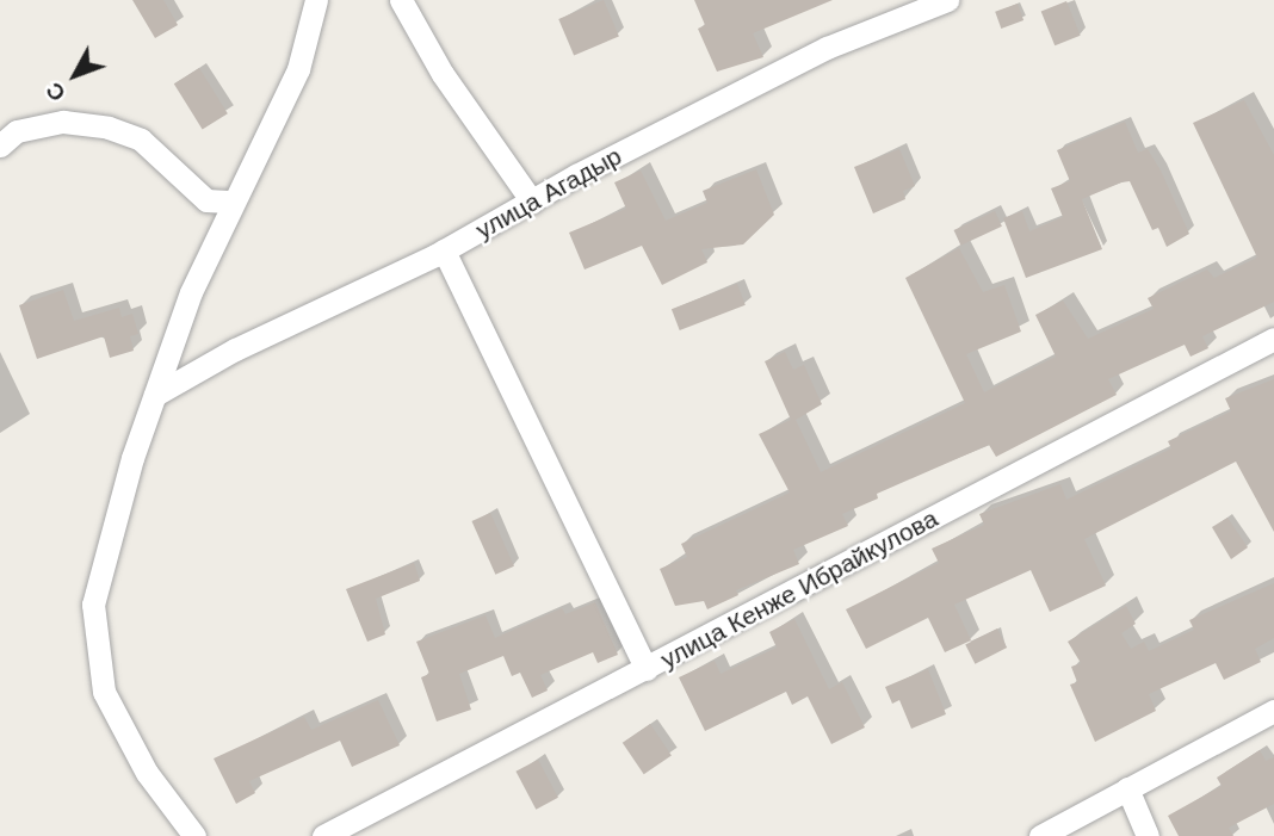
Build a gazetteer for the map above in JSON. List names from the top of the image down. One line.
{"streets":{"street":["улица Агадыр","улица Кенже Ибрайкулова"]},"north":"bottom left"}
